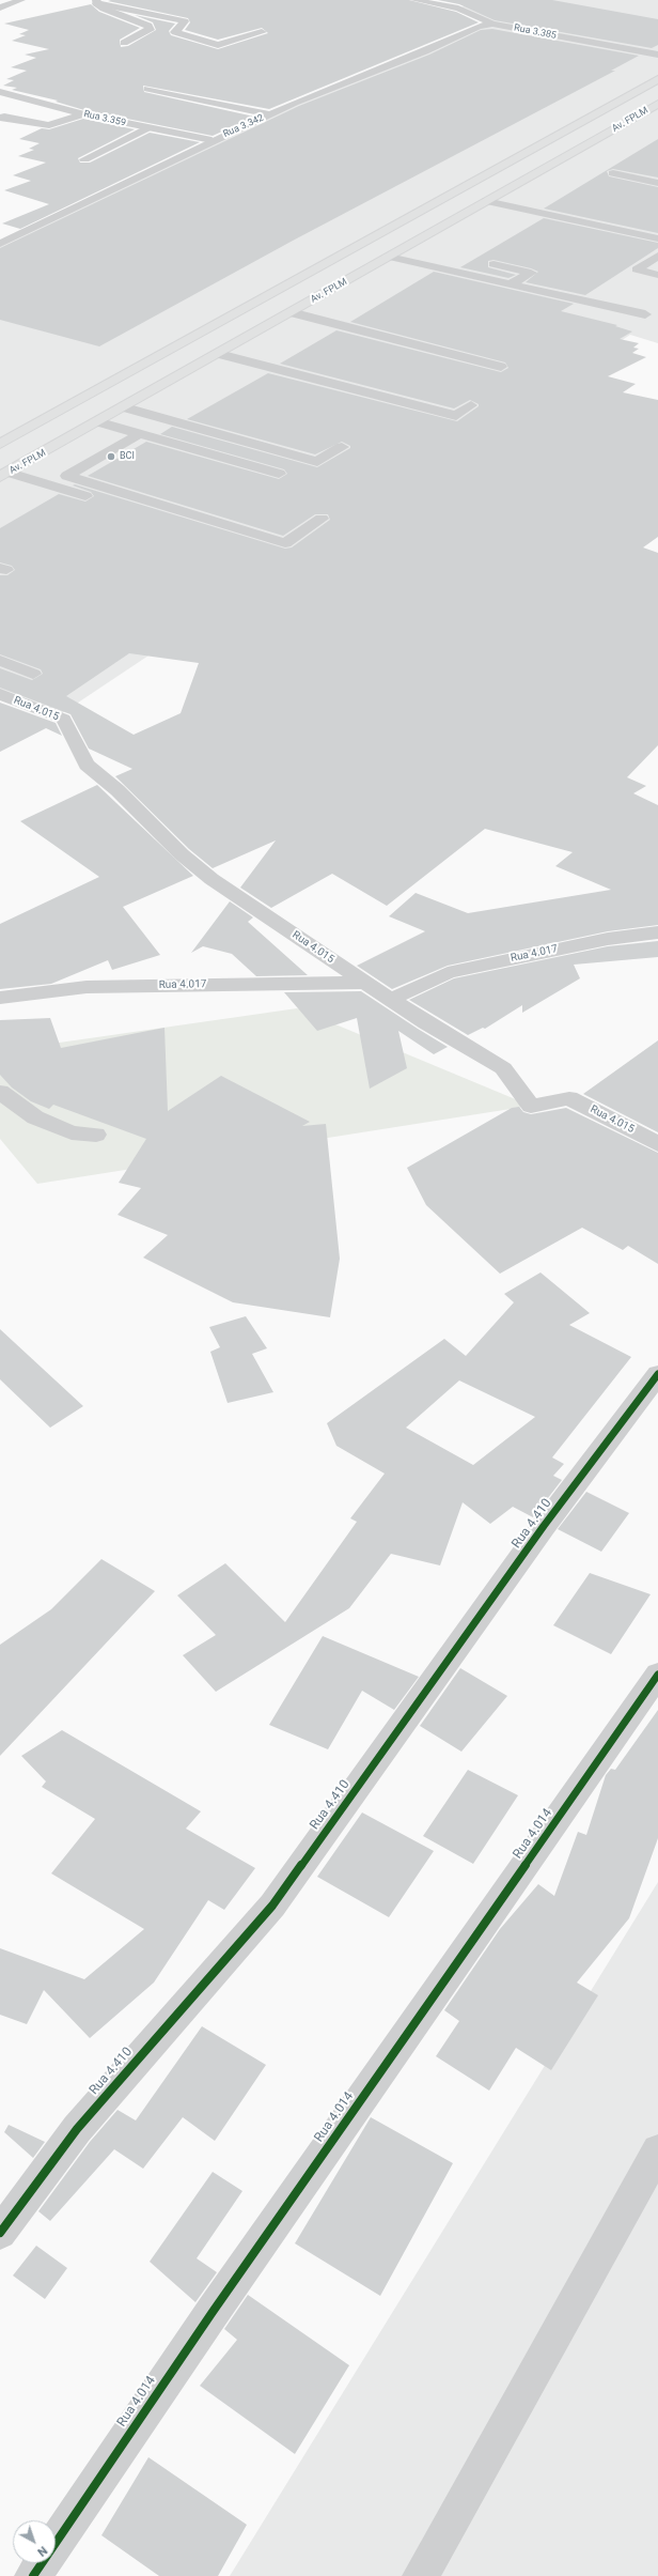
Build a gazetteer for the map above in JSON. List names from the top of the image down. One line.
{"streets":{"main road":["Av. FPLM"],"street":["Rua 3.385","Rua 3.359","Rua 3.342","Rua 4.015","Rua 4.017","Rua 4.410","Rua 4.014"]},"crossings":[["Rua 3.385","Rua 3.342"],["Rua 3.359","Rua 3.342"],["Rua 4.015","Rua 4.017"]],"places":["BCI"],"north":"bottom right"}
